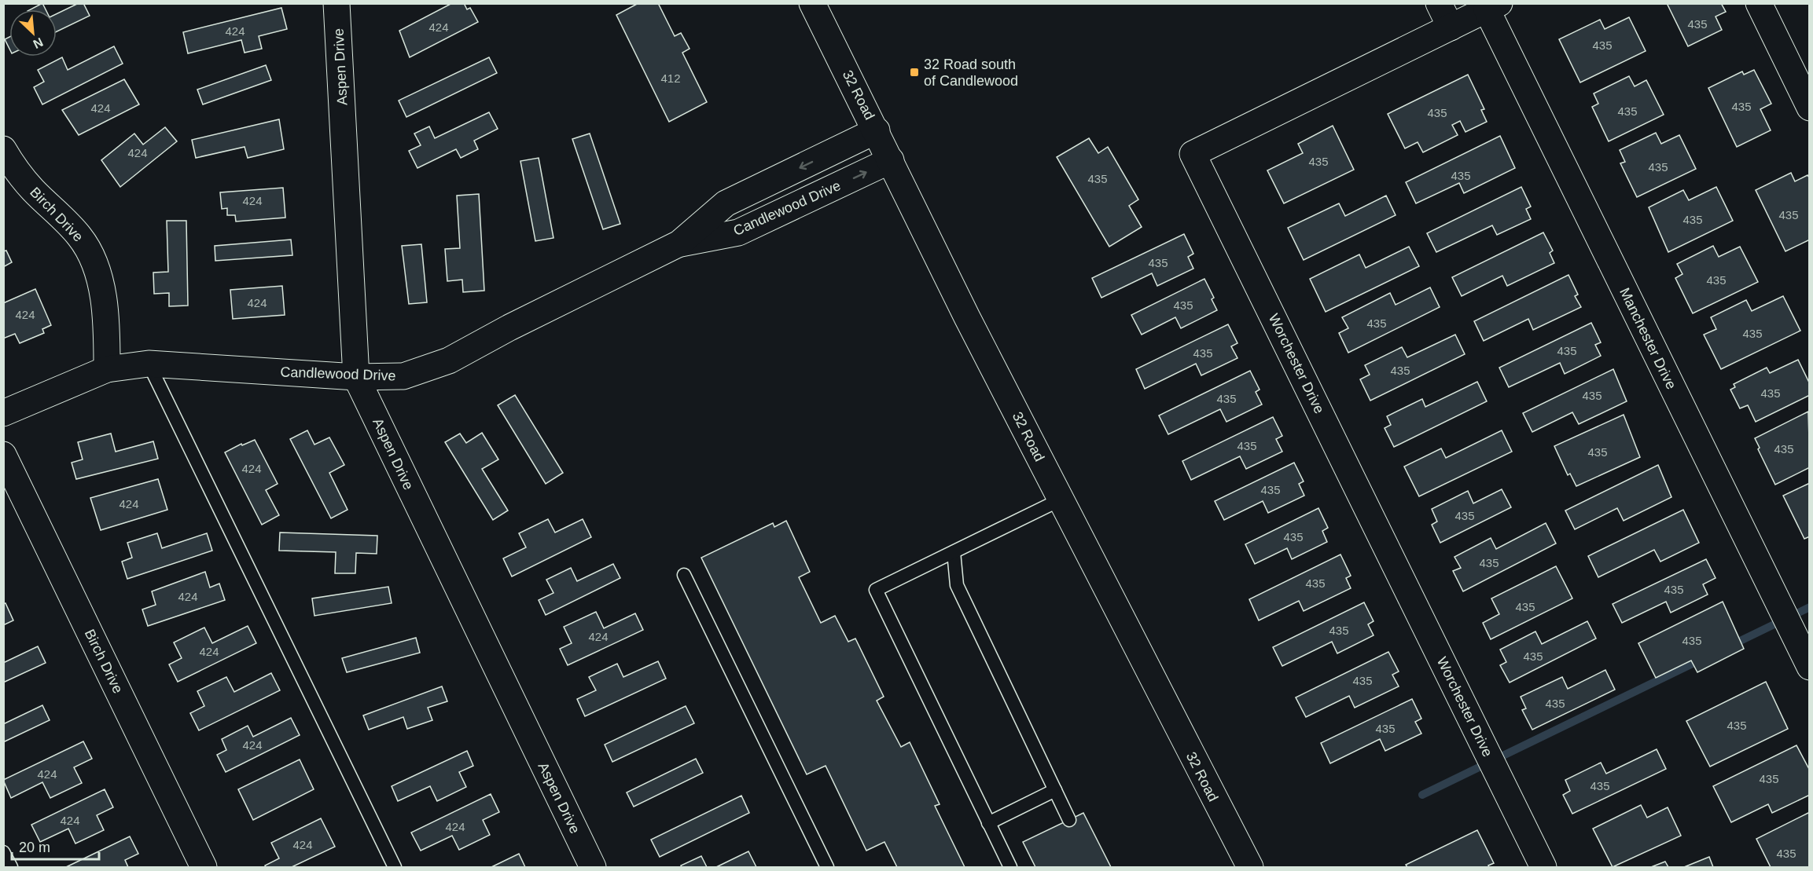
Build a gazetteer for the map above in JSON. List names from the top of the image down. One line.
{"streets":{"street":["Aspen Drive","32 Road","Candlewood Drive","Birch Drive","Manchester Drive","Worchester Drive"]},"crossings":[["Aspen Drive","Candlewood Drive"],["32 Road","Candlewood Drive"],["Candlewood Drive","Birch Drive"],["Manchester Drive","Worchester Drive"]],"places":{"transit":["32 Road south of Candlewood"]},"house_numbers":["435","424","424","435","412","435","424","435","435","424","435","435","435","435","424","435","435","435","435","424","435","424","435","435","435","435","435","435","435","435","435","435","435","424","435","424","435","435","435","435","435","424","435","435","424","435","424","435","435","435","435","435","424","424","435","435","424","424","424","435"],"scale_bar":"20 m","north":"bottom right"}
